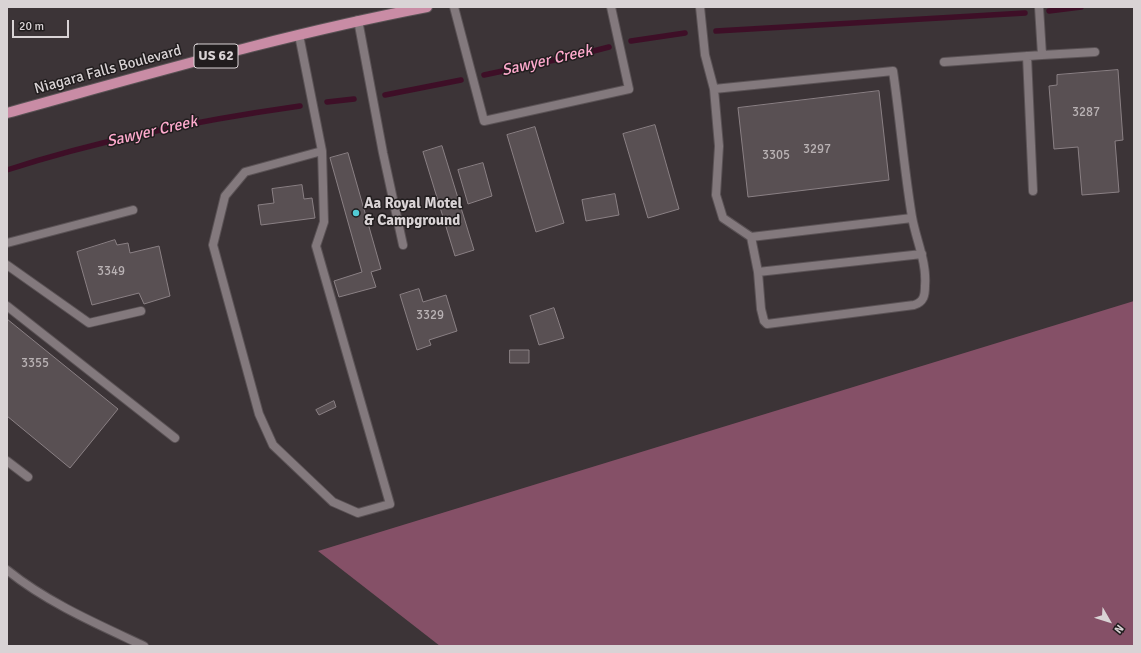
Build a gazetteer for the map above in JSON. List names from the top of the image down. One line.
{"streets":{"main road":["US 62","Niagara Falls Boulevard"]},"water":["Sawyer Creek"],"places":["Aa Royal Motel & Campground"],"house_numbers":["3287","3297","3305","3349","3329","3355"],"scale_bar":"20 m","north":"bottom right"}
